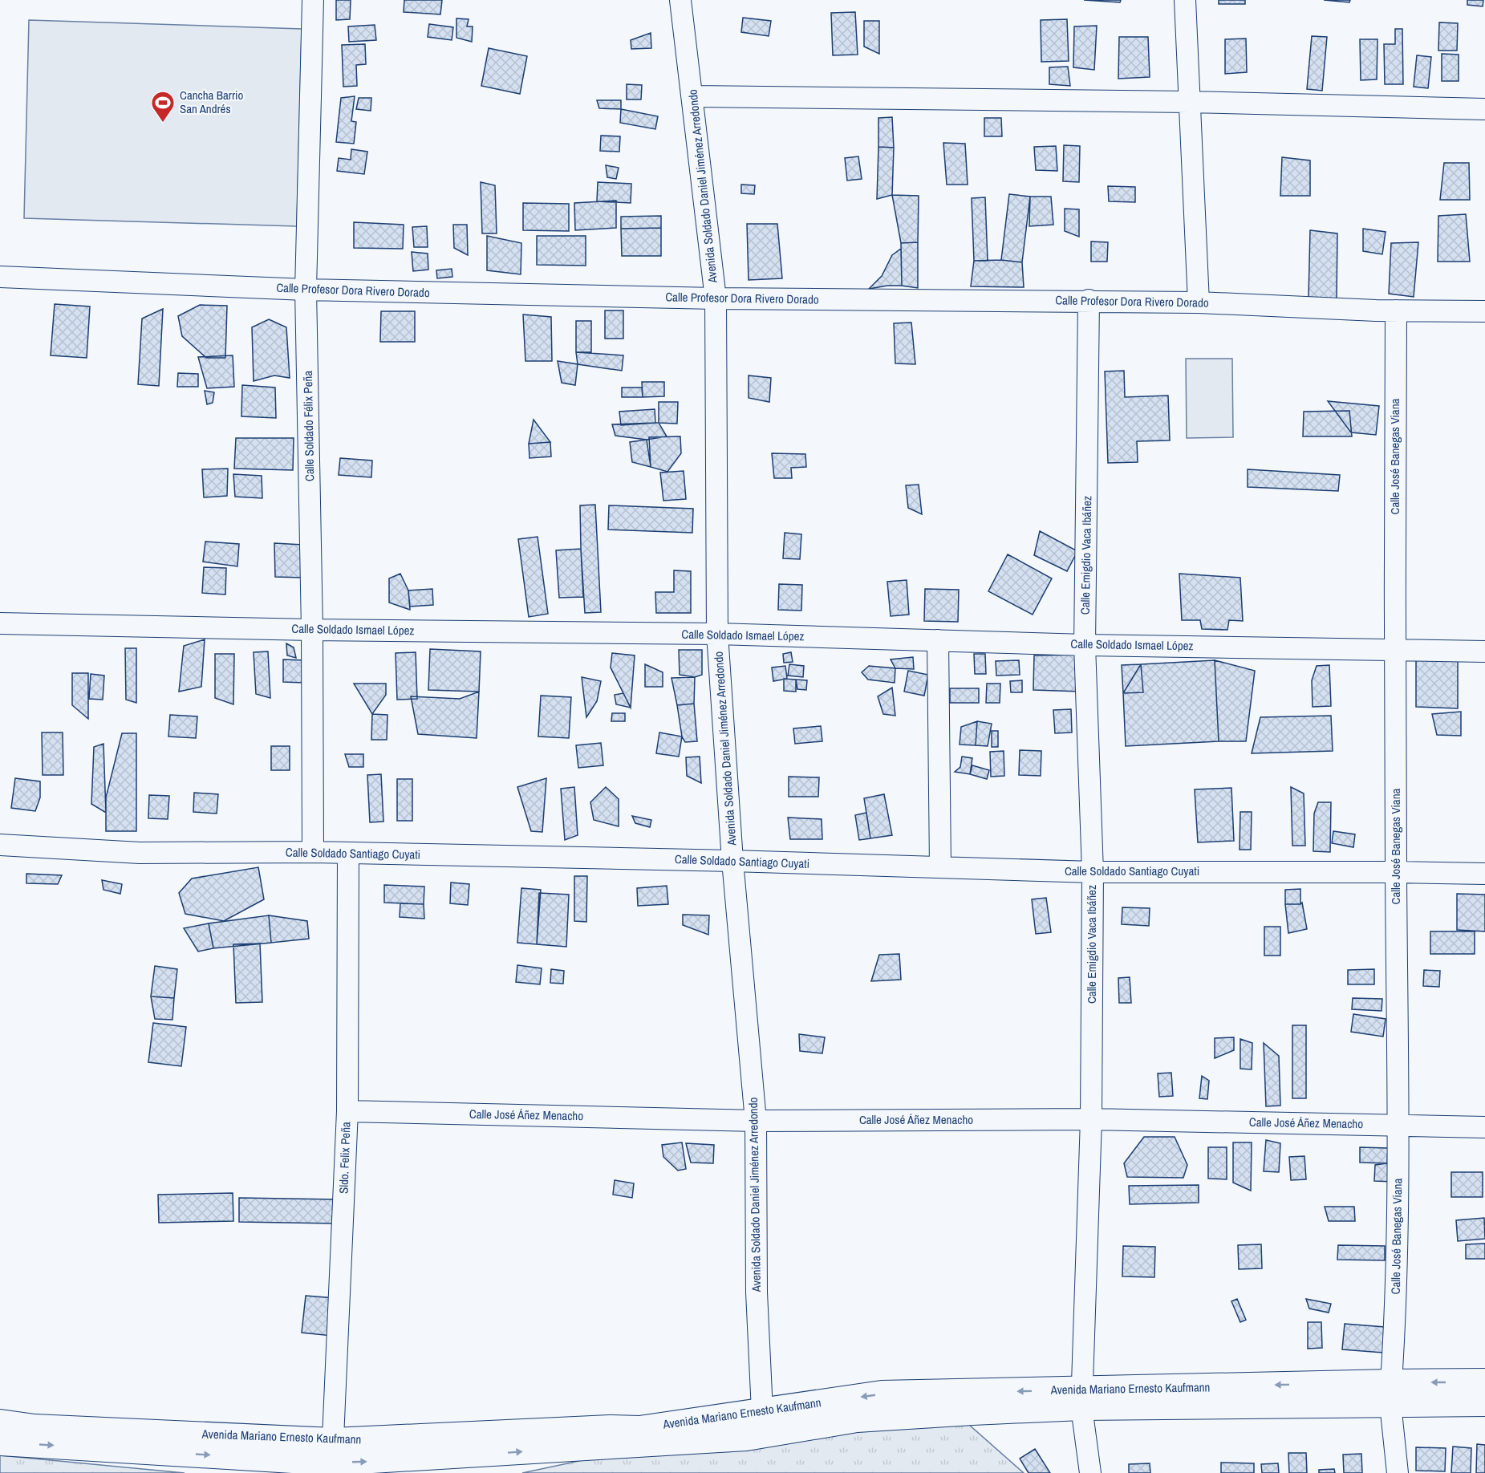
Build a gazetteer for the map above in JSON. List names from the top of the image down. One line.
{"streets":{"main road":["Avenida Mariano Ernesto Kaufmann"],"street":["Avenida Soldado Daniel Jiménez Arredondo","Calle Profesor Dora Rivero Dorado","Calle Soldado Félix Peña","Calle José Banegas Viana","Calle Emigdio Vaca Ibáñez","Calle Soldado Ismael López","Calle Soldado Santiago Cuyati","Calle José Áñez Menacho","Sldo. Felix Peña"]},"crossings":[["Avenida Soldado Daniel Jiménez Arredondo","Calle Profesor Dora Rivero Dorado"],["Avenida Soldado Daniel Jiménez Arredondo","Calle Soldado Ismael López"],["Avenida Soldado Daniel Jiménez Arredondo","Calle Soldado Santiago Cuyati"],["Avenida Soldado Daniel Jiménez Arredondo","Calle José Áñez Menacho"],["Avenida Soldado Daniel Jiménez Arredondo","Avenida Mariano Ernesto Kaufmann"],["Calle Profesor Dora Rivero Dorado","Calle Soldado Félix Peña"],["Calle Profesor Dora Rivero Dorado","Calle José Banegas Viana"],["Calle Profesor Dora Rivero Dorado","Calle Emigdio Vaca Ibáñez"],["Calle Soldado Félix Peña","Calle Soldado Ismael López"],["Calle Soldado Félix Peña","Calle Soldado Santiago Cuyati"],["Calle José Banegas Viana","Calle Soldado Ismael López"],["Calle José Banegas Viana","Calle Soldado Santiago Cuyati"],["Calle José Banegas Viana","Calle José Áñez Menacho"],["Calle José Banegas Viana","Avenida Mariano Ernesto Kaufmann"],["Calle Emigdio Vaca Ibáñez","Calle Soldado Ismael López"],["Calle Emigdio Vaca Ibáñez","Calle Soldado Santiago Cuyati"],["Calle Emigdio Vaca Ibáñez","Calle José Áñez Menacho"],["Calle Emigdio Vaca Ibáñez","Avenida Mariano Ernesto Kaufmann"],["Calle Soldado Santiago Cuyati","Sldo. Felix Peña"],["Calle José Áñez Menacho","Sldo. Felix Peña"],["Sldo. Felix Peña","Avenida Mariano Ernesto Kaufmann"]],"places":{"sports":["Cancha Barrio San Andrés"]}}
